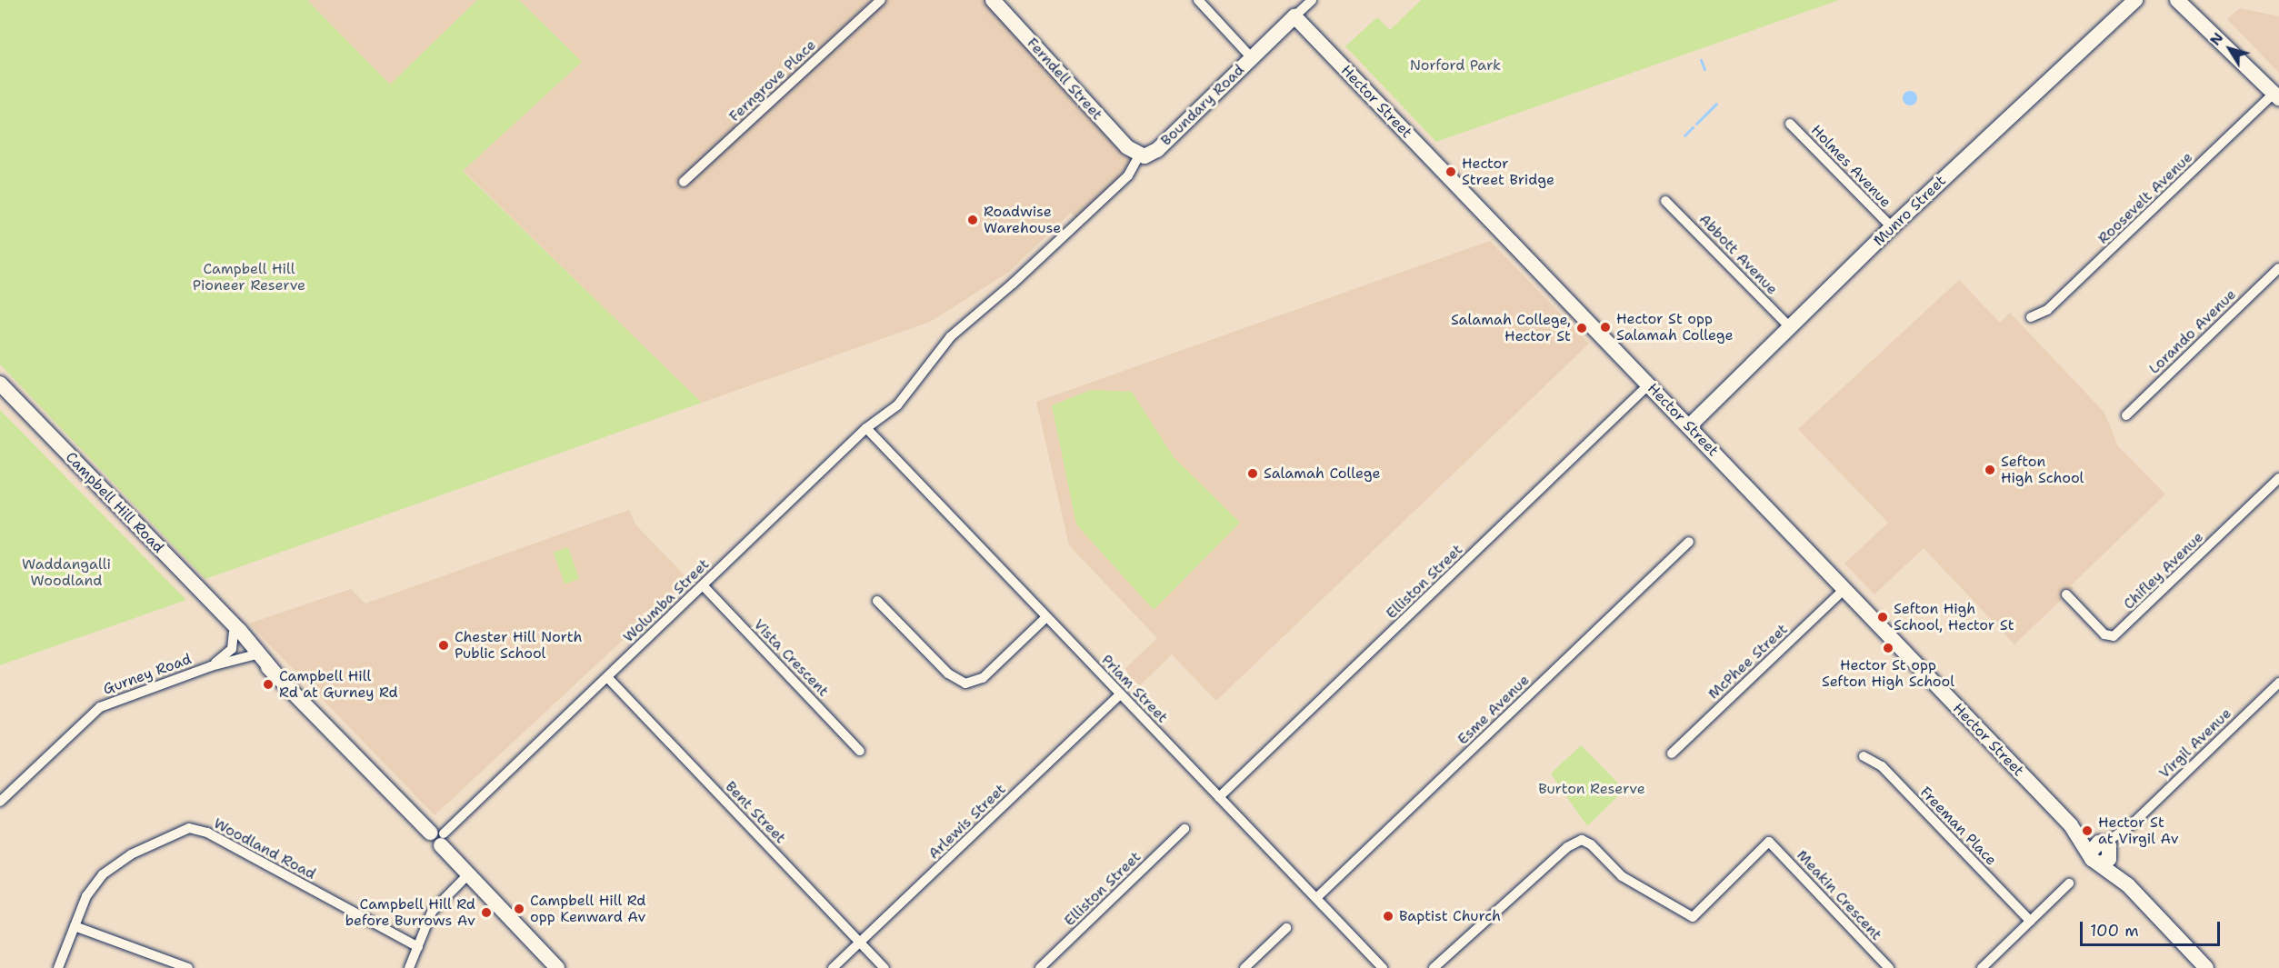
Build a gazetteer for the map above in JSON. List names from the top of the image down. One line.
{"streets":{"main road":["Ferndell Street","Hector Street","Boundary Road","Munro Street","Campbell Hill Road"],"street":["Ferngrove Place","Holmes Avenue","Roosevelt Avenue","Abbott Avenue","Lorando Avenue","Chifley Avenue","Elliston Street","Wolumba Street","Vista Crescent","McPhee Street","Gurney Road","Priam Street","Esme Avenue","Virgil Avenue","Bent Street","Arlewis Street","Freeman Place","Woodland Road","Meakin Crescent"]},"crossings":[["Ferndell Street","Boundary Road"],["Ferndell Street","Wolumba Street"],["Hector Street","Boundary Road"],["Hector Street","Munro Street"],["Hector Street","Elliston Street"],["Hector Street","McPhee Street"],["Hector Street","Virgil Avenue"],["Boundary Road","Wolumba Street"],["Holmes Avenue","Munro Street"],["Munro Street","Abbott Avenue"],["Campbell Hill Road","Wolumba Street"],["Campbell Hill Road","Gurney Road"],["Elliston Street","Priam Street"],["Wolumba Street","Vista Crescent"],["Wolumba Street","Priam Street"],["Wolumba Street","Bent Street"],["Priam Street","Esme Avenue"],["Priam Street","Arlewis Street"],["Bent Street","Arlewis Street"]],"parks":["Norford Park","Campbell Hill Pioneer Reserve","Waddangalli Woodland","Burton Reserve"],"places":["Hector Street Bridge","Roadwise Warehouse","Hector St opp Salamah College","Salamah College, Hector St","Sefton High School","Salamah College","Sefton High School, Hector St","Chester Hill North Public School","Hector St opp Sefton High School","Campbell Hill Rd at Gurney Rd","Hector St at Virgil Av","Campbell Hill Rd opp Kenward Av","Campbell Hill Rd before Burrows Av","Baptist Church"],"scale_bar":"100 m","north":"top left"}
